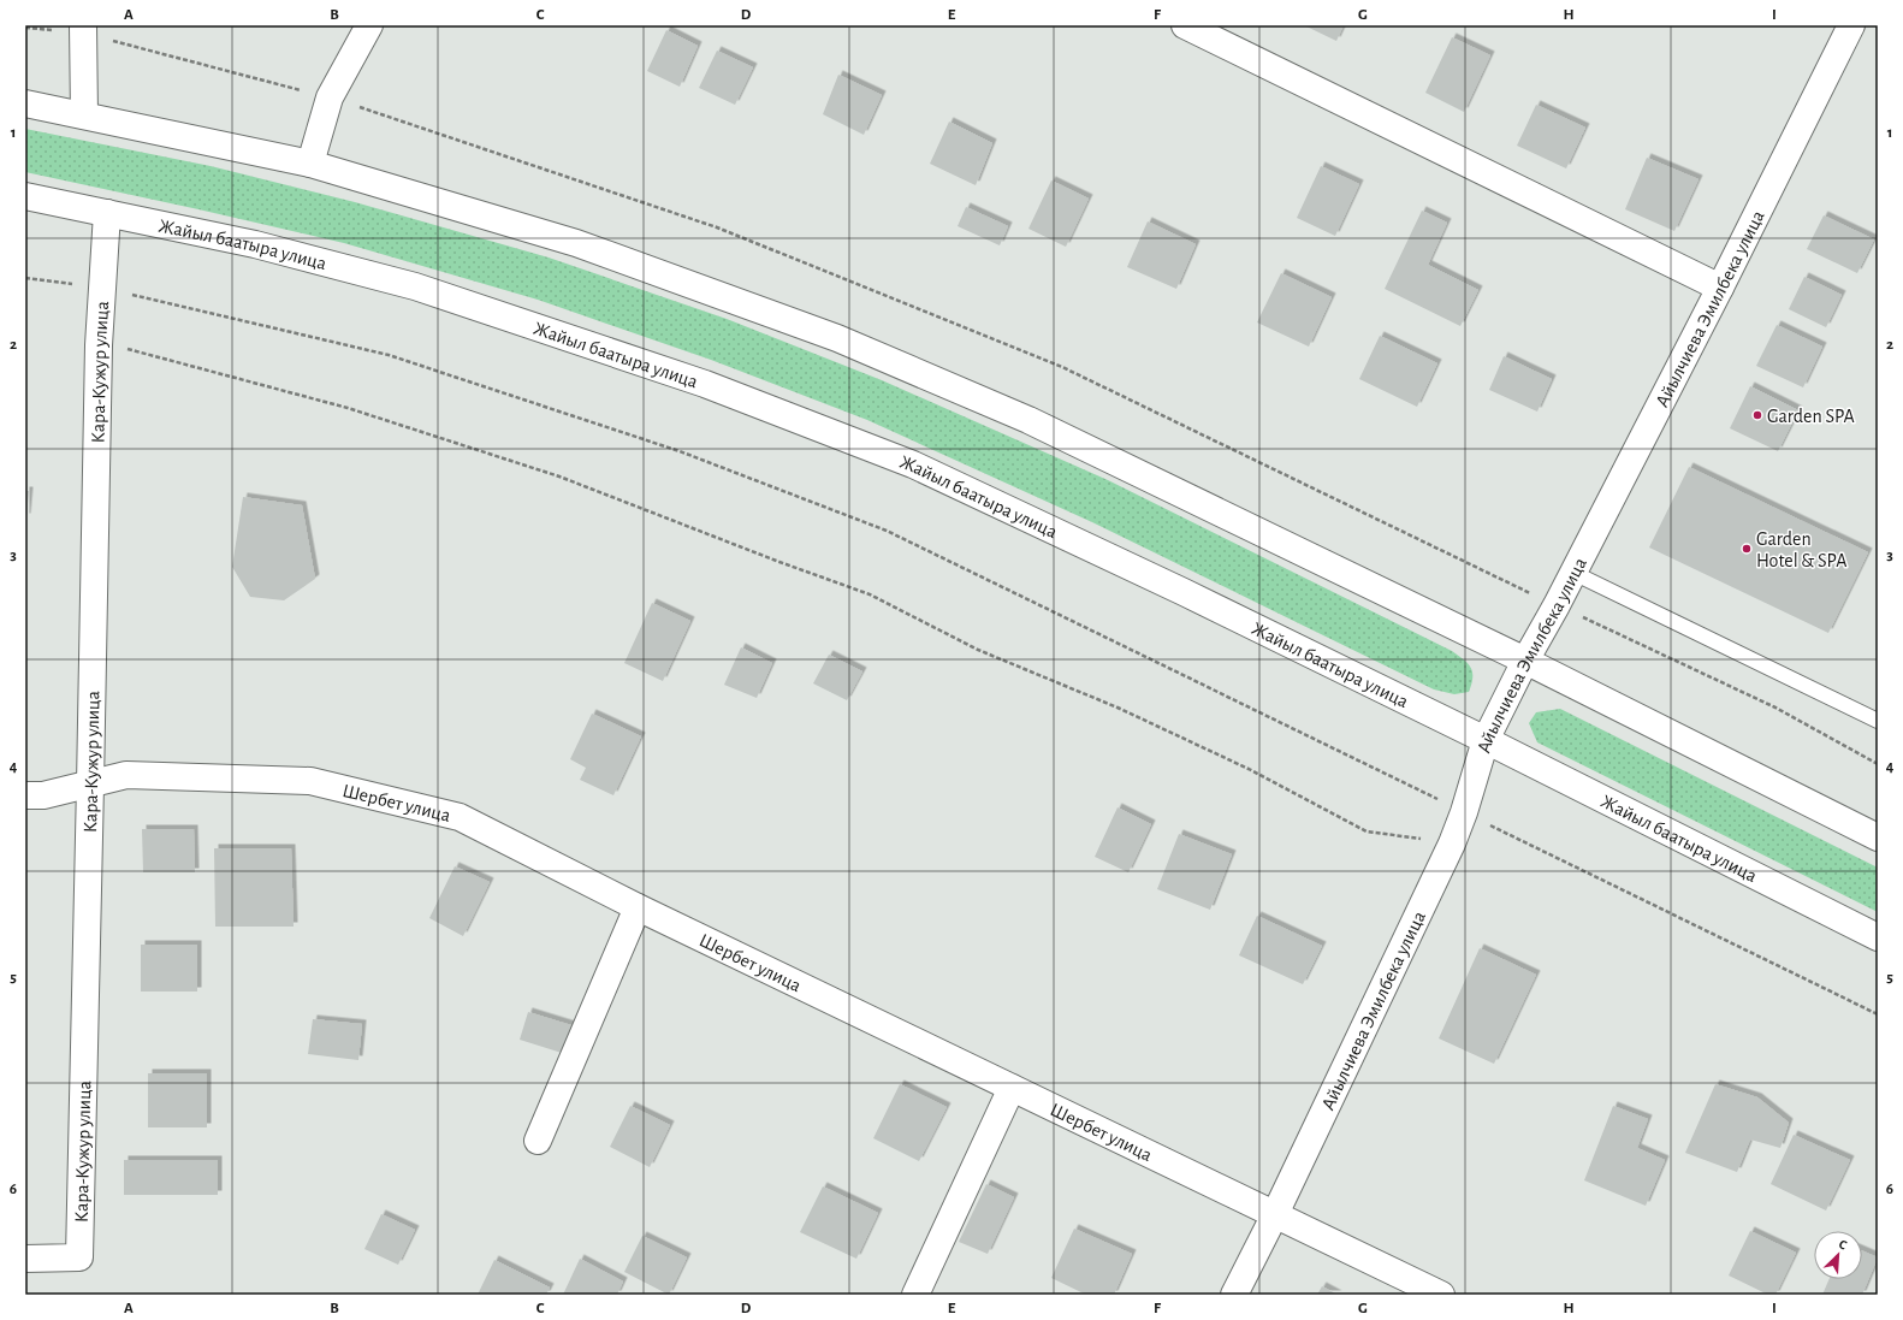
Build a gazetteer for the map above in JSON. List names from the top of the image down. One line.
{"streets":{"street":["Жайыл баатыра улица","Айылчиева Эмилбека улица","Кара-Кужур улица","Шербет улица"]},"crossings":[["Жайыл баатыра улица","Айылчиева Эмилбека улица"],["Жайыл баатыра улица","Кара-Кужур улица"],["Айылчиева Эмилбека улица","Шербет улица"],["Кара-Кужур улица","Шербет улица"]],"places":["Garden SPA","Garden Hotel & SPA"],"north":"top right","grid":{"columns":["A","B","C","D","E","F","G","H","I"],"rows":["1","2","3","4","5","6"]}}
